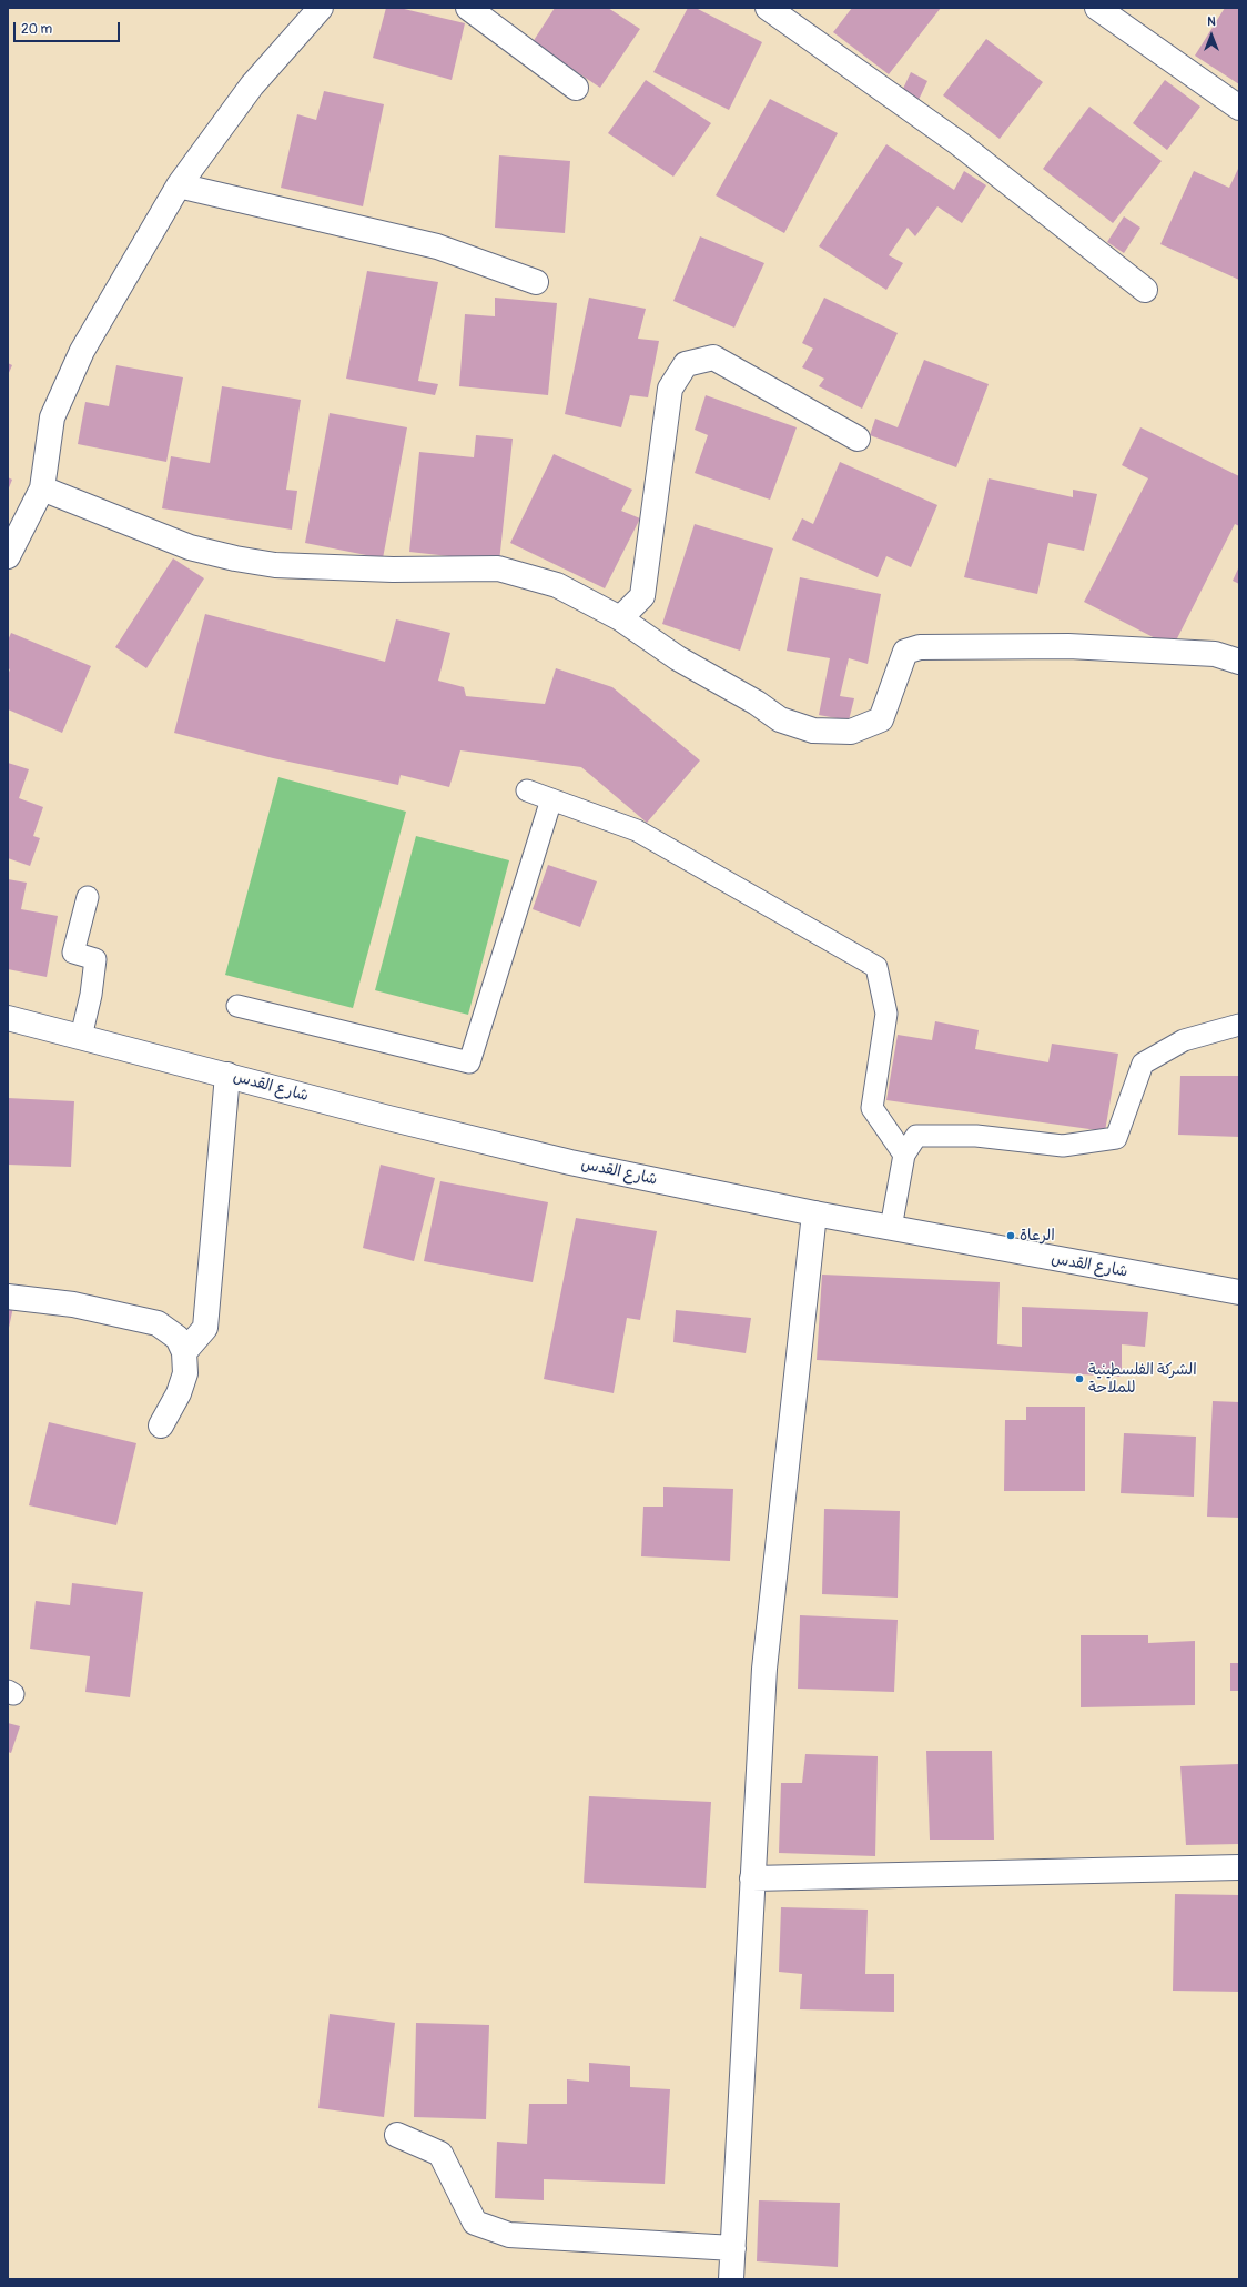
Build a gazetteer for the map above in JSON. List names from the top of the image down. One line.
{"streets":{"street":["شارع القدس"]},"places":["الرعاة","الشركة الفلسطينية للملاحة"],"scale_bar":"20 m","north":"top"}
